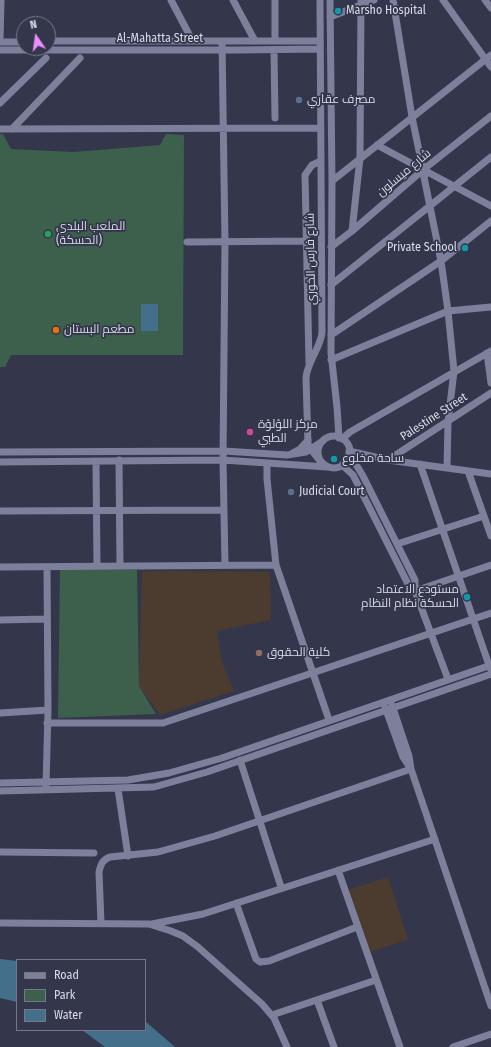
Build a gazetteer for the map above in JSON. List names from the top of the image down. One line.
{"streets":{"street":["Al-Mahatta Street","شارع ميسلون","شارع فارس الخوري","Palestine Street"]},"crossings":[["Al-Mahatta Street","شارع فارس الخوري"]],"places":["Marsho Hospital","مصرف عقاري","الملعب البلدي (الحسكة)","Private School","مطعم البستان","مركز اللؤلؤة الطبي","ساحة مخلوع","Judicial Court","مستودع الاعتماد الحسكة نظام النظام","كلية الحقوق"],"legend":["Road","Park","Water"],"north":"top"}
